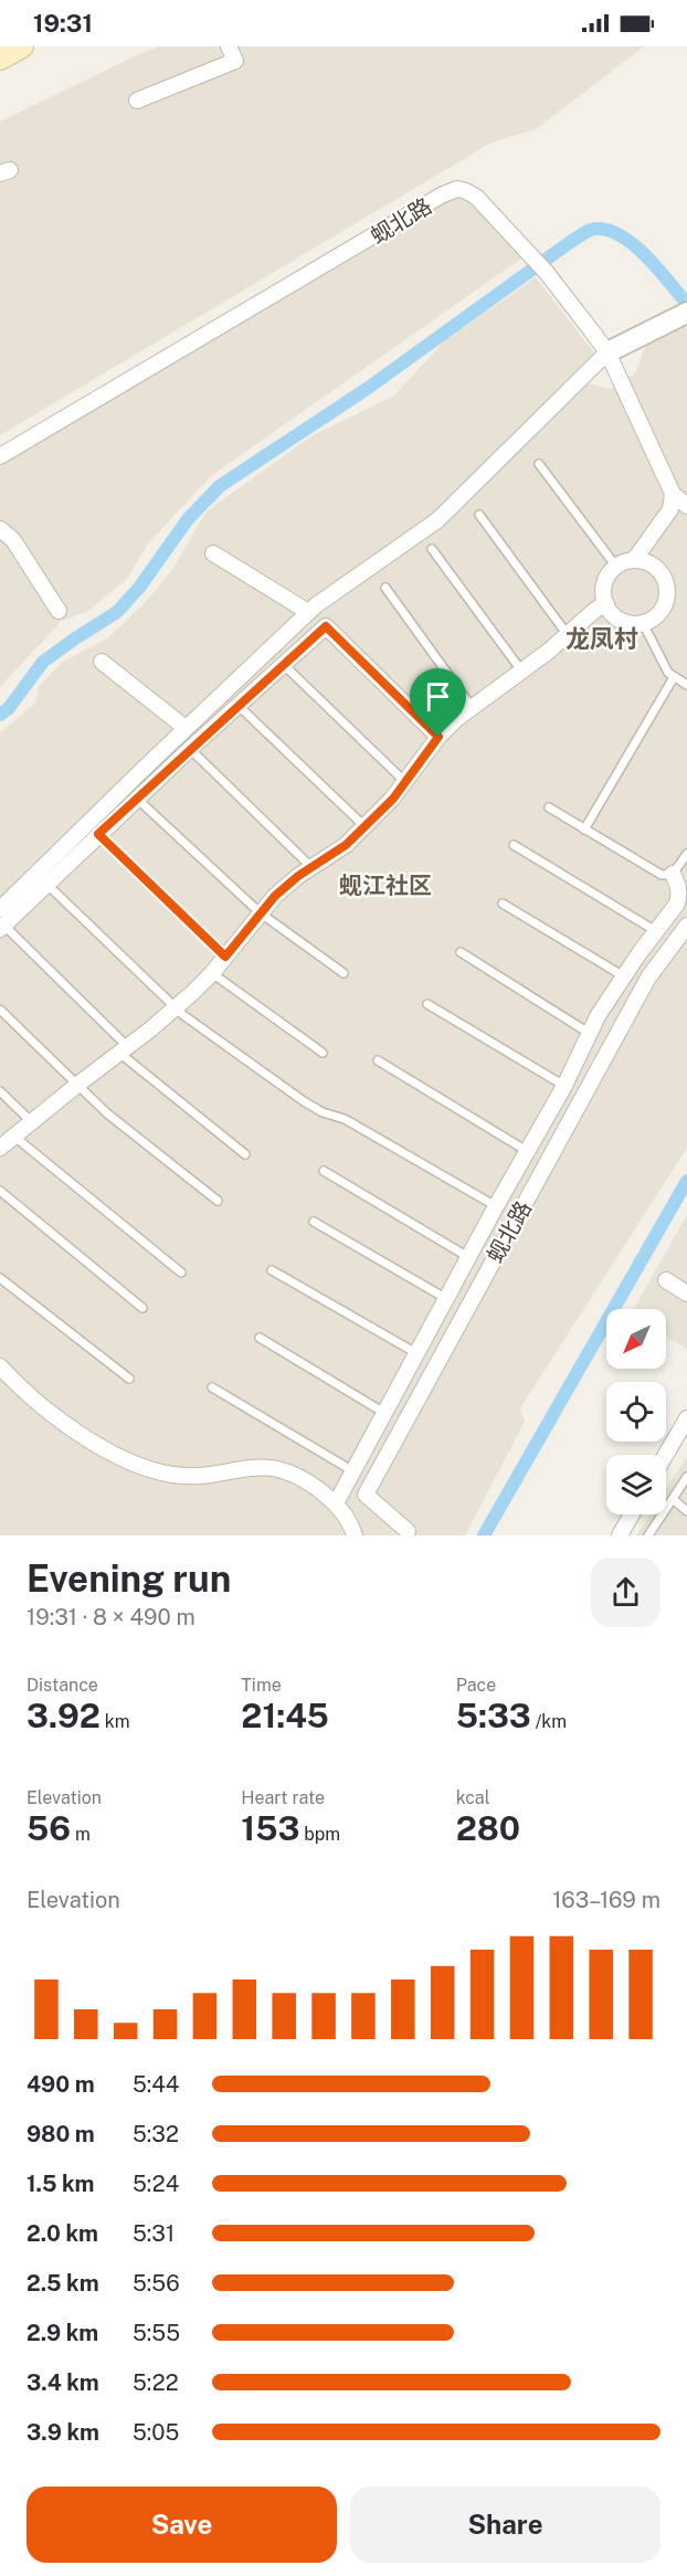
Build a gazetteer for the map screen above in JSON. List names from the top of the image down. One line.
{"streets":{"street":["蚬北路"]},"districts":["龙凤村","蚬江社区"],"north":"bottom left","page":{"status":"19:31","heading":["Evening run","19:31 · 8 × 490 m"],"stats":[["Distance","3.92 km"],["Time","21:45"],["Pace","5:33 /km"],["Elevation","56 m"],["Heart rate","153 bpm"],["kcal","280"]],"chart":["Elevation","163–169 m"],"list":[{"name":"490 m","note":"5:44"},{"name":"980 m","note":"5:32"},{"name":"1.5 km","note":"5:24"},{"name":"2.0 km","note":"5:31"},{"name":"2.5 km","note":"5:56"},{"name":"2.9 km","note":"5:55"},{"name":"3.4 km","note":"5:22"},{"name":"3.9 km","note":"5:05"}],"buttons":["Save","Share"]}}
